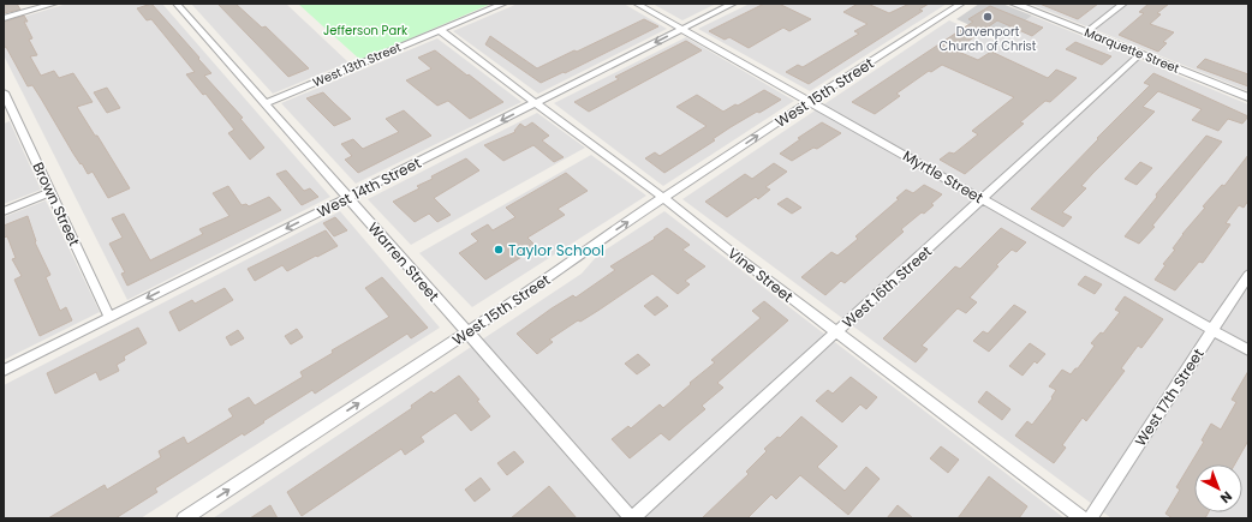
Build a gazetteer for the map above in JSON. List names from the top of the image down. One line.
{"streets":{"street":["Marquette Street","West 13th Street","West 15th Street","Myrtle Street","West 14th Street","Brown Street","Warren Street","Vine Street","West 16th Street","West 17th Street"]},"crossings":[["Marquette Street","West 16th Street"],["West 13th Street","Warren Street"],["West 13th Street","Vine Street"],["West 15th Street","Myrtle Street"],["West 15th Street","Warren Street"],["West 15th Street","Vine Street"],["Myrtle Street","West 14th Street"],["Myrtle Street","West 16th Street"],["Myrtle Street","West 17th Street"],["West 14th Street","Brown Street"],["West 14th Street","Warren Street"],["West 14th Street","Vine Street"],["Warren Street","West 16th Street"],["Vine Street","West 16th Street"]],"one_way":["West 15th Street","West 14th Street"],"parks":["Jefferson Park"],"places":["Davenport Church of Christ","Taylor School"],"north":"bottom right"}
